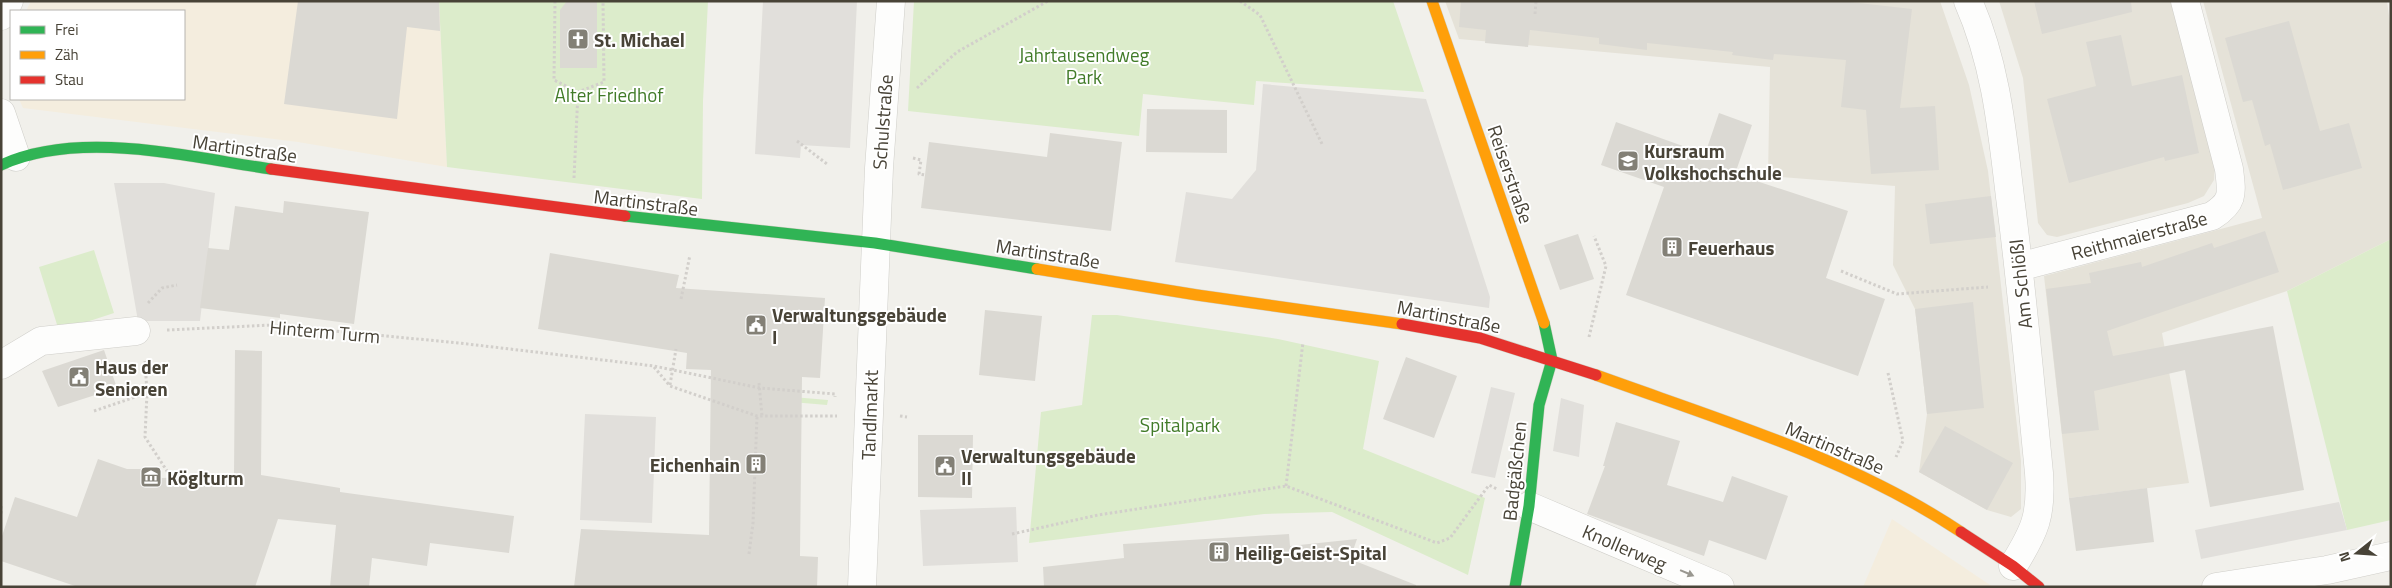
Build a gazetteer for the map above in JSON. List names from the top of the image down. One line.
{"streets":{"main road":["Martinstraße","Reiserstraße","Badgäßchen"],"street":["Schulstraße","Reithmaierstraße","Am Schlößl","Tandlmarkt","Knollerweg"],"path":["Hinterm Turm"]},"crossings":[["Schulstraße","Martinstraße"],["Schulstraße","Tandlmarkt"],["Martinstraße","Reiserstraße"],["Martinstraße","Am Schlößl"],["Martinstraße","Tandlmarkt"],["Martinstraße","Badgäßchen"],["Reiserstraße","Badgäßchen"],["Reithmaierstraße","Am Schlößl"],["Badgäßchen","Knollerweg"]],"one_way":["Knollerweg"],"parks":["Jahrtausendweg Park","Alter Friedhof","Spitalpark"],"places":{"church":["St. Michael"],"school or university":["Kursraum Volkshochschule"],"building":["Feuerhaus","Eichenhain","Heilig-Geist-Spital"],"public building":["Verwaltungsgebäude I","Haus der Senioren","Verwaltungsgebäude II"],"museum":["Köglturm"]},"legend":["Frei","Zäh","Stau"],"north":"left"}
